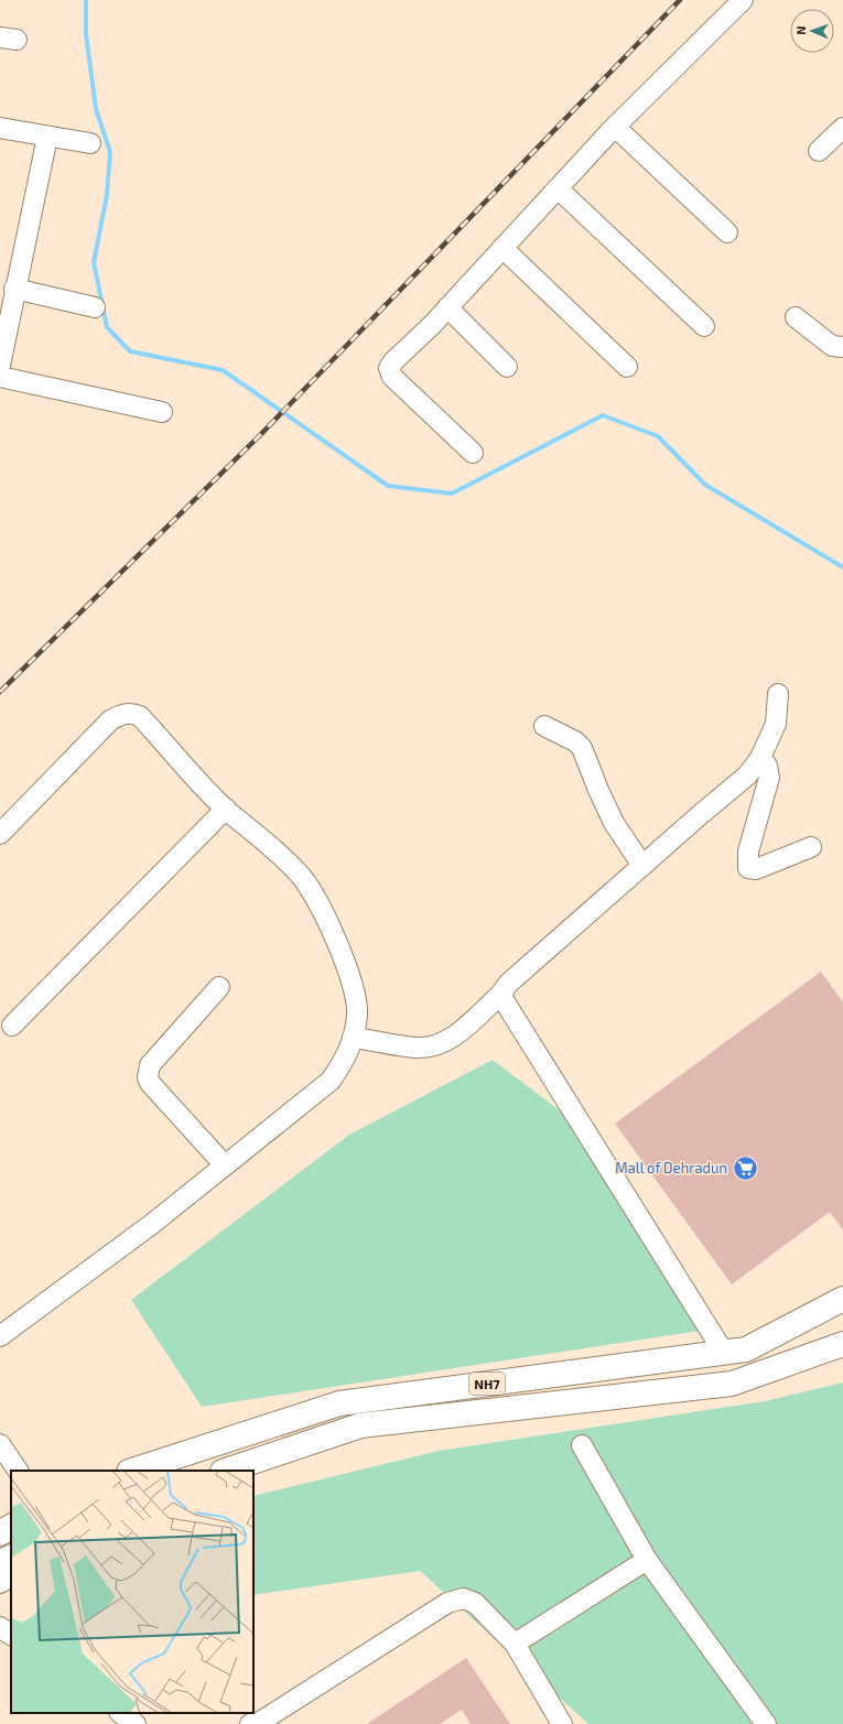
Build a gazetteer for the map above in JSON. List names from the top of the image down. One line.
{"streets":{"highway":["NH7"]},"places":{"supermarket":["Mall of Dehradun"]},"north":"left"}
